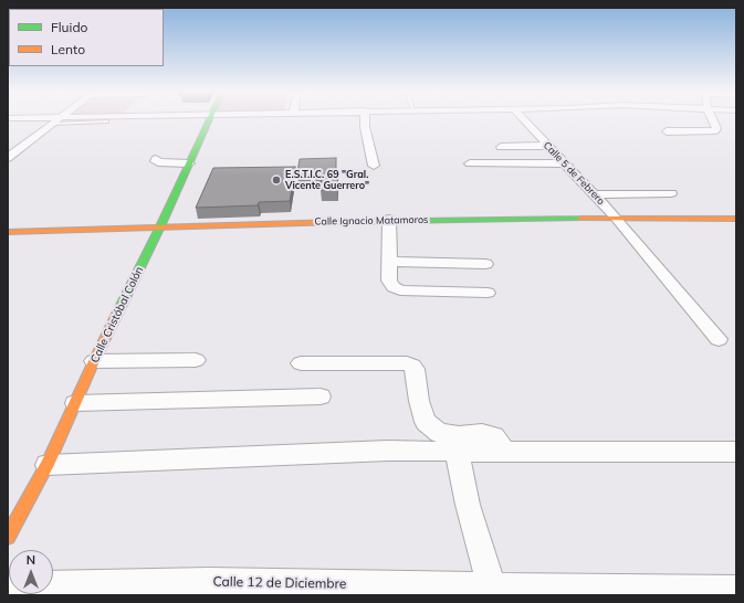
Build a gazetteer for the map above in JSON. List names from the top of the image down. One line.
{"streets":{"main road":["Calle Ignacio Matamoros","Calle Cristóbal Colón"],"street":["Calle 5 de Febrero","Calle 12 de Diciembre"]},"crossings":[["Calle 5 de Febrero","Calle Ignacio Matamoros"],["Calle Ignacio Matamoros","Calle Cristóbal Colón"]],"places":["E.S.T.I.C. 69 \"Gral. Vicente Guerrero\""],"legend":["Fluido","Lento"],"north":"top"}
